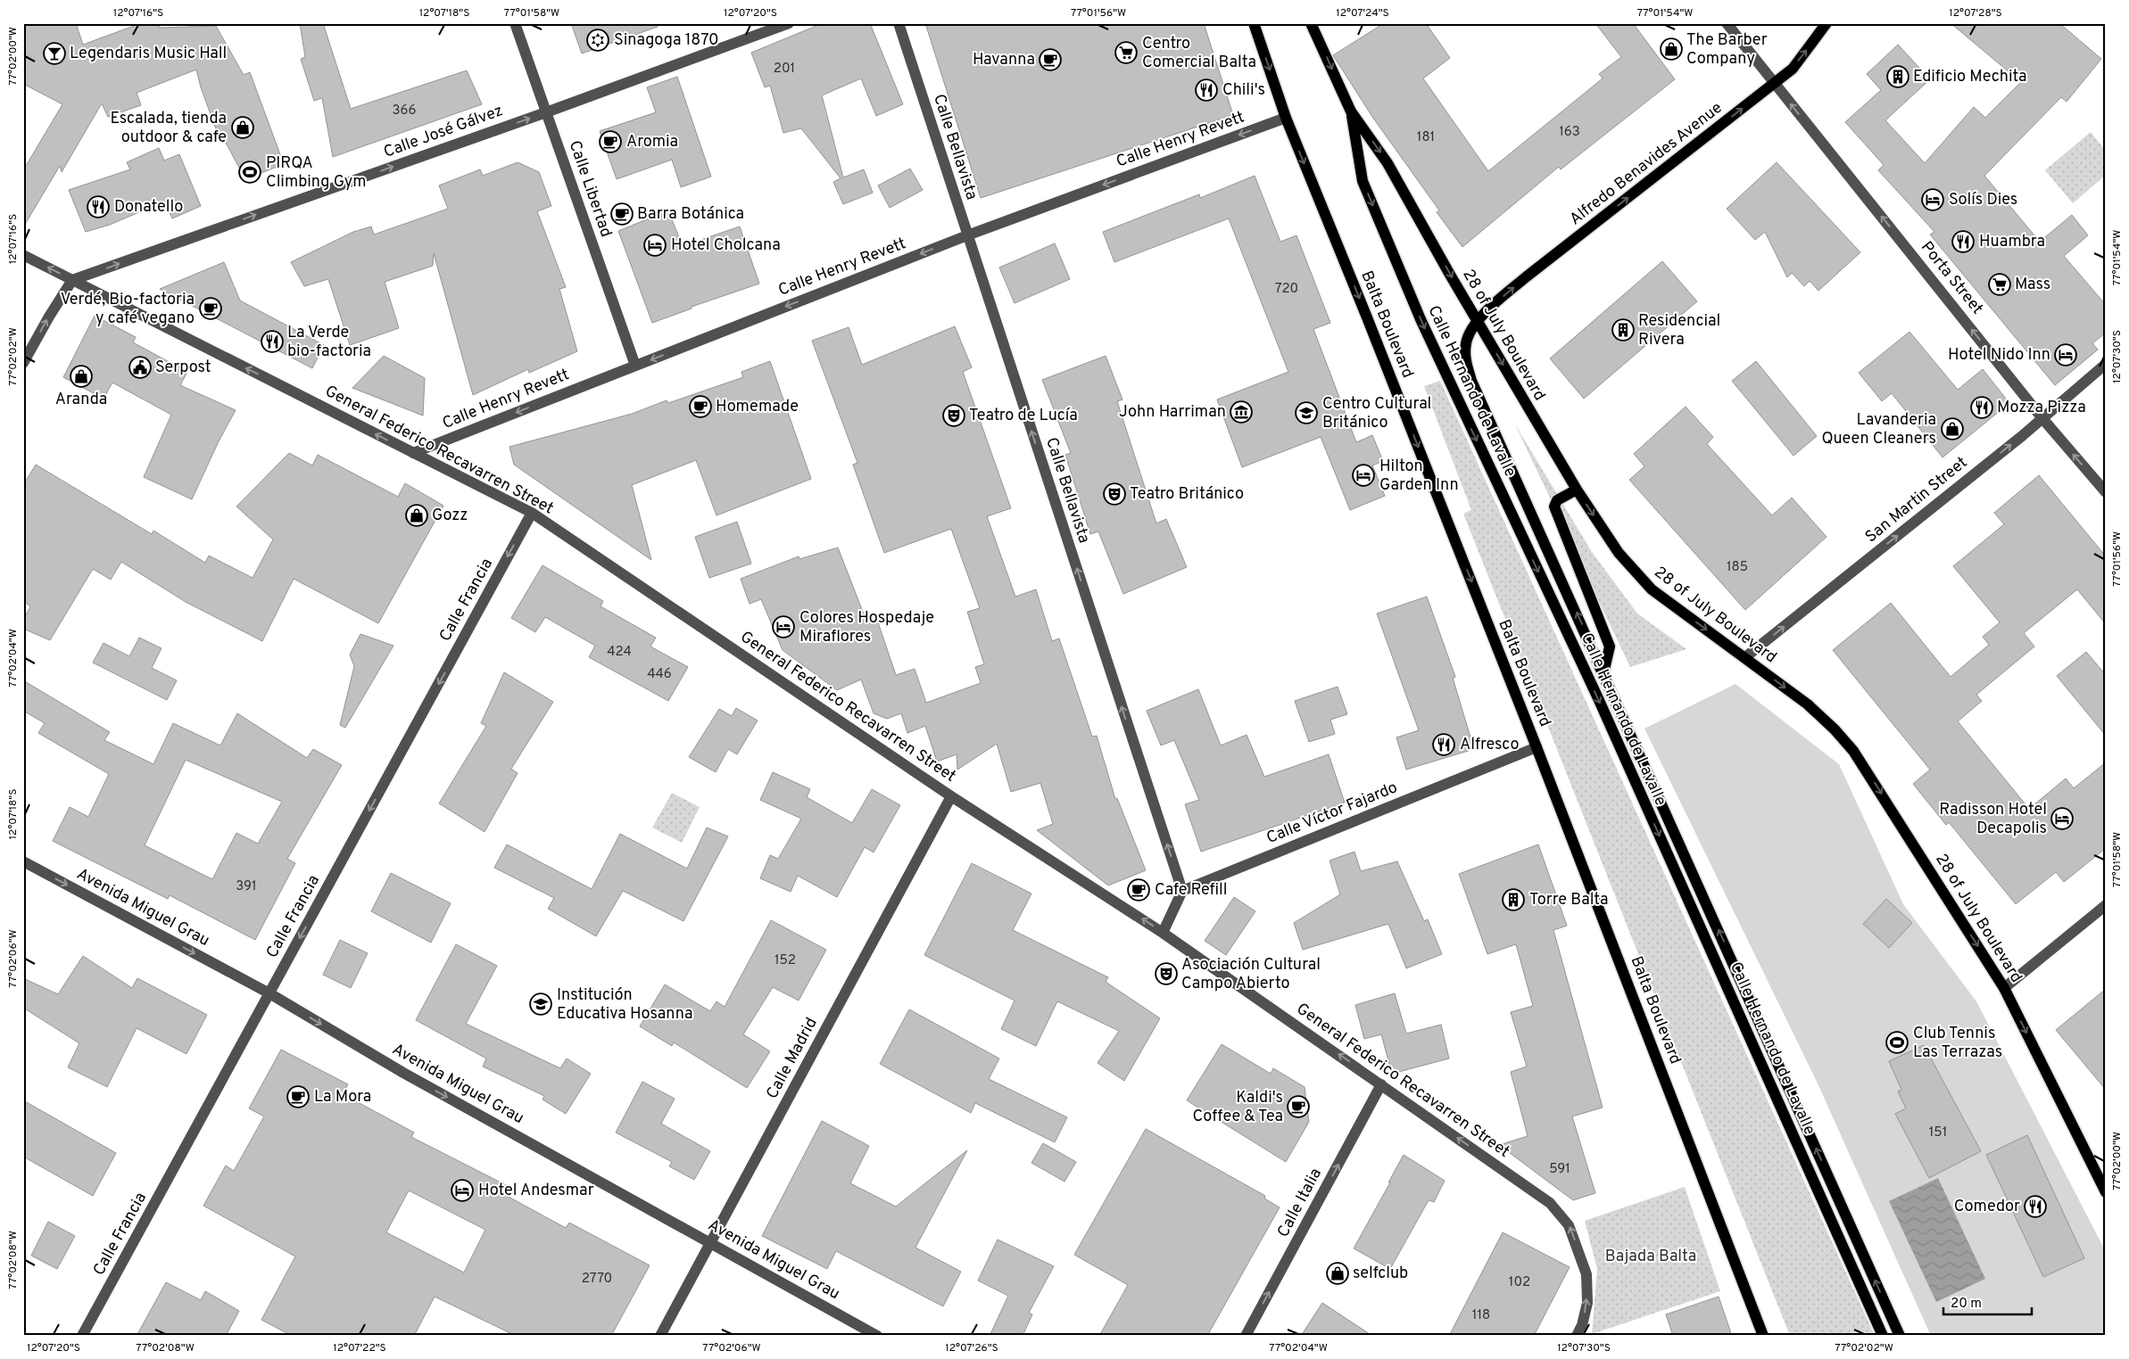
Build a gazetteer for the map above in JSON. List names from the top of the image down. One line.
{"streets":{"main road":["Alfredo Benavides Avenue","Balta Boulevard","28 of July Boulevard","Calle Hernando de Lavalle"],"street":["Calle José Gálvez","Calle Henry Revett","Calle Bellavista","Calle Libertad","Porta Street","General Federico Recavarren Street","San Martin Street","Calle Francia","Calle Víctor Fajardo","Avenida Miguel Grau","Calle Madrid","Calle Italia"]},"crossings":[["Calle José Gálvez","Calle Libertad"],["Calle José Gálvez","General Federico Recavarren Street"],["Calle Henry Revett","Calle Bellavista"],["Calle Henry Revett","Calle Libertad"],["Calle Henry Revett","Balta Boulevard"],["Calle Henry Revett","General Federico Recavarren Street"],["Calle Bellavista","Calle Víctor Fajardo"],["Alfredo Benavides Avenue","Porta Street"],["Alfredo Benavides Avenue","28 of July Boulevard"],["Alfredo Benavides Avenue","Calle Hernando de Lavalle"],["Porta Street","San Martin Street"],["Balta Boulevard","Calle Víctor Fajardo"],["28 of July Boulevard","Calle Hernando de Lavalle"],["28 of July Boulevard","San Martin Street"],["General Federico Recavarren Street","Calle Francia"],["General Federico Recavarren Street","Calle Madrid"],["General Federico Recavarren Street","Calle Italia"],["Calle Francia","Avenida Miguel Grau"],["Avenida Miguel Grau","Calle Madrid"]],"one_way":["Calle José Gálvez","Calle Henry Revett","Calle Bellavista","Alfredo Benavides Avenue","Porta Street","Balta Boulevard","28 of July Boulevard","General Federico Recavarren Street","San Martin Street","Calle Francia","Avenida Miguel Grau","Calle Italia"],"parks":["Bajada Balta"],"places":{"synagogue":["Sinagoga 1870"],"shop":["The Barber Company","Escalada, tienda outdoor & cafe","Aranda","Lavanderia Queen Cleaners","Gozz","selfclub"],"supermarket":["Centro Comercial Balta","Mass"],"bar":["Legendaris Music Hall"],"cafe":["Havanna","Aromia","Barra Botánica","Verdé, Bio-factoria y café vegano","Homemade","Cafe Refill","La Mora","Kaldi's Coffee & Tea"],"building":["Edificio Mechita","Residencial Rivera","Torre Balta"],"restaurant":["Chili's","Donatello","Huambra","La Verde bio-factoria","Mozza Pizza","Alfresco","Comedor"],"sports":["PIRQA Climbing Gym","Club Tennis Las Terrazas"],"hotel":["Solís Dies","Hotel Cholcana","Hotel Nido Inn","Hilton Garden Inn","Colores Hospedaje Miraflores","Radisson Hotel Decapolis","Hotel Andesmar"],"public building":["Serpost"],"museum":["John Harriman"],"school or university":["Centro Cultural Británico","Institución Educativa Hosanna"],"theatre":["Teatro de Lucía","Teatro Británico","Asociación Cultural Campo Abierto"]},"house_numbers":["201","366","163","181","720","185","424","446","391","152","151","591","2770","102","118"],"scale_bar":"20 m","coordinates":["12°07'16\"S","12°07'18\"S","77°01'58\"W","12°07'20\"S","77°01'56\"W","12°07'24\"S","77°01'54\"W","12°07'28\"S","77°02'00\"W","12°07'30\"S","77°02'02\"W","77°02'04\"W","77°02'06\"W","77°02'08\"W","12°07'22\"S","12°07'26\"S"]}
